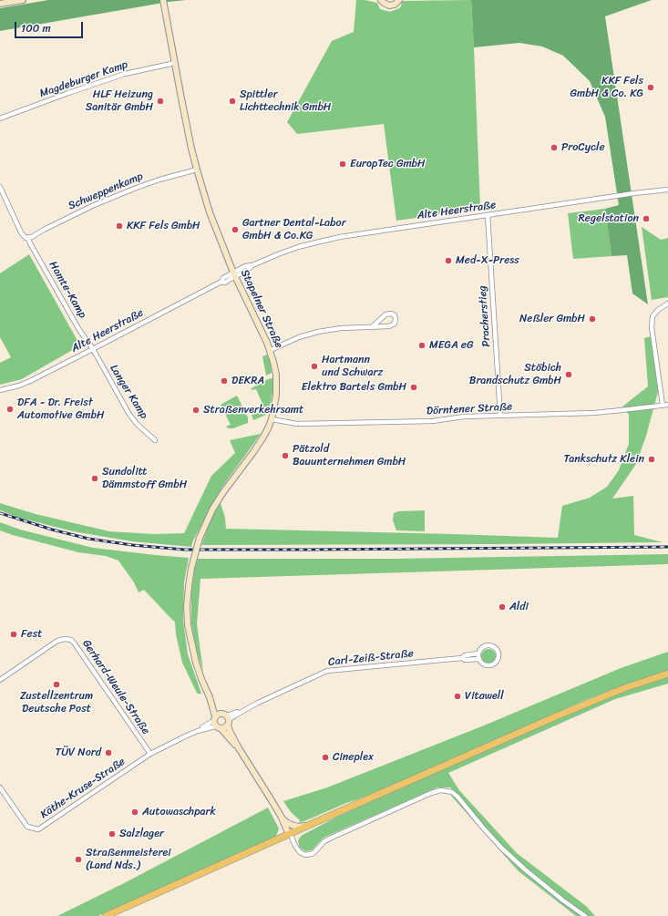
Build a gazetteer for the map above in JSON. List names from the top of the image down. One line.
{"streets":{"street":["Magdeburger Kamp","Schweppenkamp","Alte Heerstraße","Hamte-Kamp","Stapelner Straße","Pracherstieg","Langer Kamp","Dörntener Straße","Carl-Zeiß-Straße","Gerhard-Weule-Straße","Käthe-Kruse-Straße"]},"crossings":[["Magdeburger Kamp","Stapelner Straße"],["Schweppenkamp","Hamte-Kamp"],["Schweppenkamp","Stapelner Straße"],["Alte Heerstraße","Hamte-Kamp"],["Alte Heerstraße","Stapelner Straße"],["Alte Heerstraße","Pracherstieg"],["Alte Heerstraße","Langer Kamp"],["Hamte-Kamp","Langer Kamp"],["Stapelner Straße","Dörntener Straße"],["Stapelner Straße","Carl-Zeiß-Straße"],["Pracherstieg","Dörntener Straße"],["Gerhard-Weule-Straße","Käthe-Kruse-Straße"]],"places":["KKF Fels GmbH & Co. KG","HLF Heizung Sanitär GmbH","Spittler Lichttechnik GmbH","ProCycle","EuropTec GmbH","Regelstation","KKF Fels GmbH","Gartner Dental-Labor GmbH & Co.KG","Med-X-Press","Neßler GmbH","MEGA eG","Hartmann und Schwarz","Stöbich Brandschutz GmbH","DEKRA","Elektro Bartels GmbH","DFA - Dr. Freist Automotive GmbH","Straßenverkehrsamt","Pätzold Bauunternehmen GmbH","Tankschutz Klein","Sundolitt Dämmstoff GmbH","Aldi","Fest","Zustellzentrum Deutsche Post","Vitawell","TÜV Nord","Cineplex","Autowaschpark","Salzlager","Straßenmeisterei (Land Nds.)"],"scale_bar":"100 m"}
